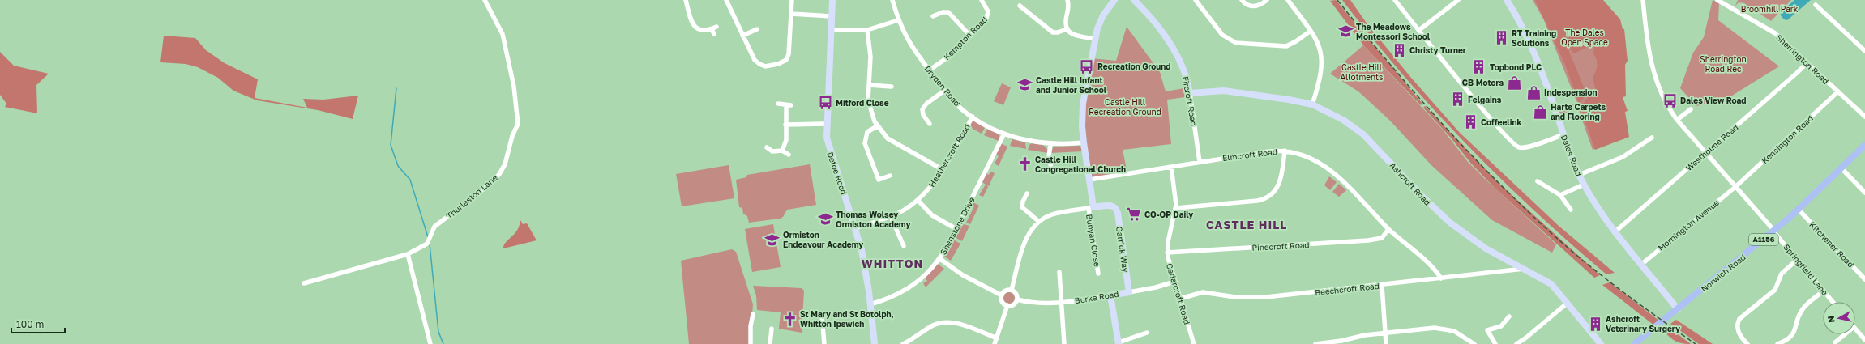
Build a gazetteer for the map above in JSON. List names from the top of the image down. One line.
{"streets":{"main road":["A1156","Norwich Road"],"street":["Kempton Road","Sherrington Road","Dryden Road","Fircroft Road","Kensington Road","Westholme Road","Elmcroft Road","Heathercroft Road","Dales Road","Defoe Road","Ashcroft Road","Thurleston Lane","Mornington Avenue","Shenstone Drive","Bunyan Close","Kitchener Road","Pinecroft Road","Garrick Way","Springfield Lane","Beechcroft Road","Cedarcroft Road","Burke Road"]},"crossings":[["Kempton Road","Dryden Road"],["Sherrington Road","Kensington Road"],["Sherrington Road","Westholme Road"],["Dryden Road","Heathercroft Road"],["Dryden Road","Shenstone Drive"],["Fircroft Road","Elmcroft Road"],["Fircroft Road","Ashcroft Road"],["Kensington Road","Mornington Avenue"],["Kensington Road","Springfield Lane"],["Westholme Road","Dales Road"],["Westholme Road","Springfield Lane"],["Elmcroft Road","Pinecroft Road"],["Elmcroft Road","Beechcroft Road"],["Elmcroft Road","Cedarcroft Road"],["Heathercroft Road","Defoe Road"],["Dales Road","Mornington Avenue"],["Dales Road","Norwich Road"],["Defoe Road","Shenstone Drive"],["Ashcroft Road","Beechcroft Road"],["Mornington Avenue","Springfield Lane"],["Bunyan Close","Garrick Way"],["Kitchener Road","Norwich Road"],["Pinecroft Road","Cedarcroft Road"],["Garrick Way","Burke Road"],["Springfield Lane","Norwich Road"],["Beechcroft Road","Cedarcroft Road"],["Cedarcroft Road","Burke Road"]],"districts":["CASTLE HILL","WHITTON"],"parks":["Broomhill Park","The Dales Open Space","Sherrington Road Rec","Castle Hill Allotments","Castle Hill Recreation Ground"],"places":{"school or university":["The Meadows Montessori School","Castle Hill Infant and Junior School","Thomas Wolsey Ormiston Academy","Ormiston Endeavour Academy"],"building":["RT Training Solutions","Christy Turner","Topbond PLC","Felgains","Coffeelink","Ashcroft Veterinary Surgery"],"bus stop":["Recreation Ground","Dales View Road","Mitford Close"],"shop":["GB Motors","Indespension","Harts Carpets and Flooring"],"church":["Castle Hill Congregational Church","St Mary and St Botolph, Whitton Ipswich"],"supermarket":["CO-OP Daily"]},"scale_bar":"100 m","north":"left"}
